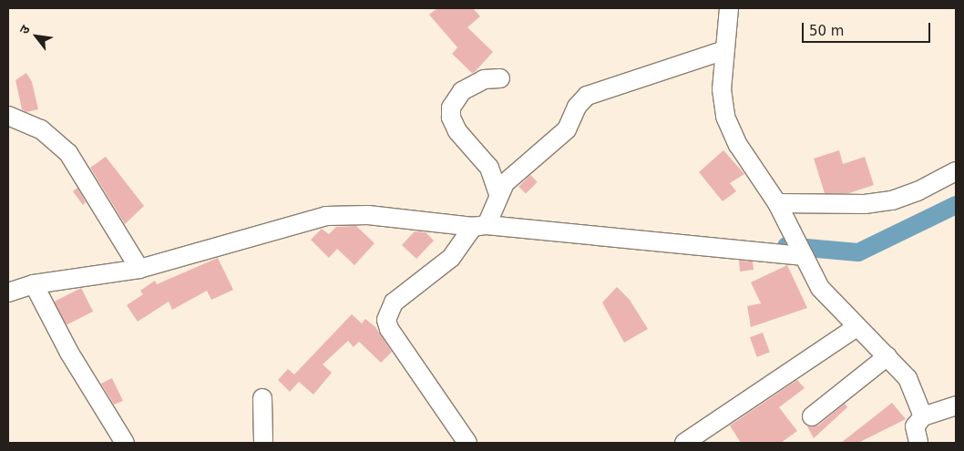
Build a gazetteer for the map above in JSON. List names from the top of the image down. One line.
{"scale_bar":"50 m","north":"top left"}
